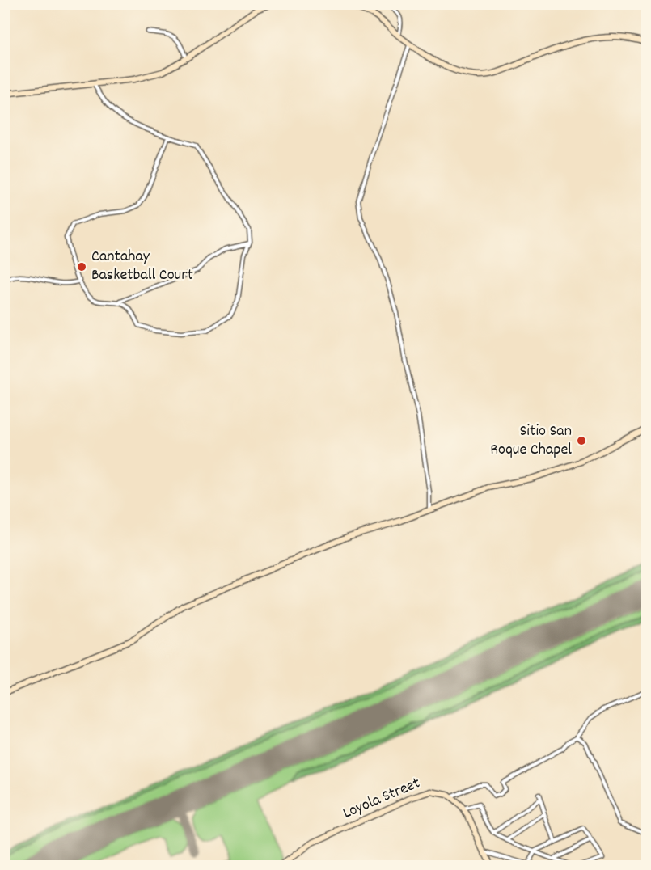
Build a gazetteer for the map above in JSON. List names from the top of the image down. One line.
{"streets":{"street":["Loyola Street"]},"places":["Cantahay Basketball Court","Sitio San Roque Chapel"]}
